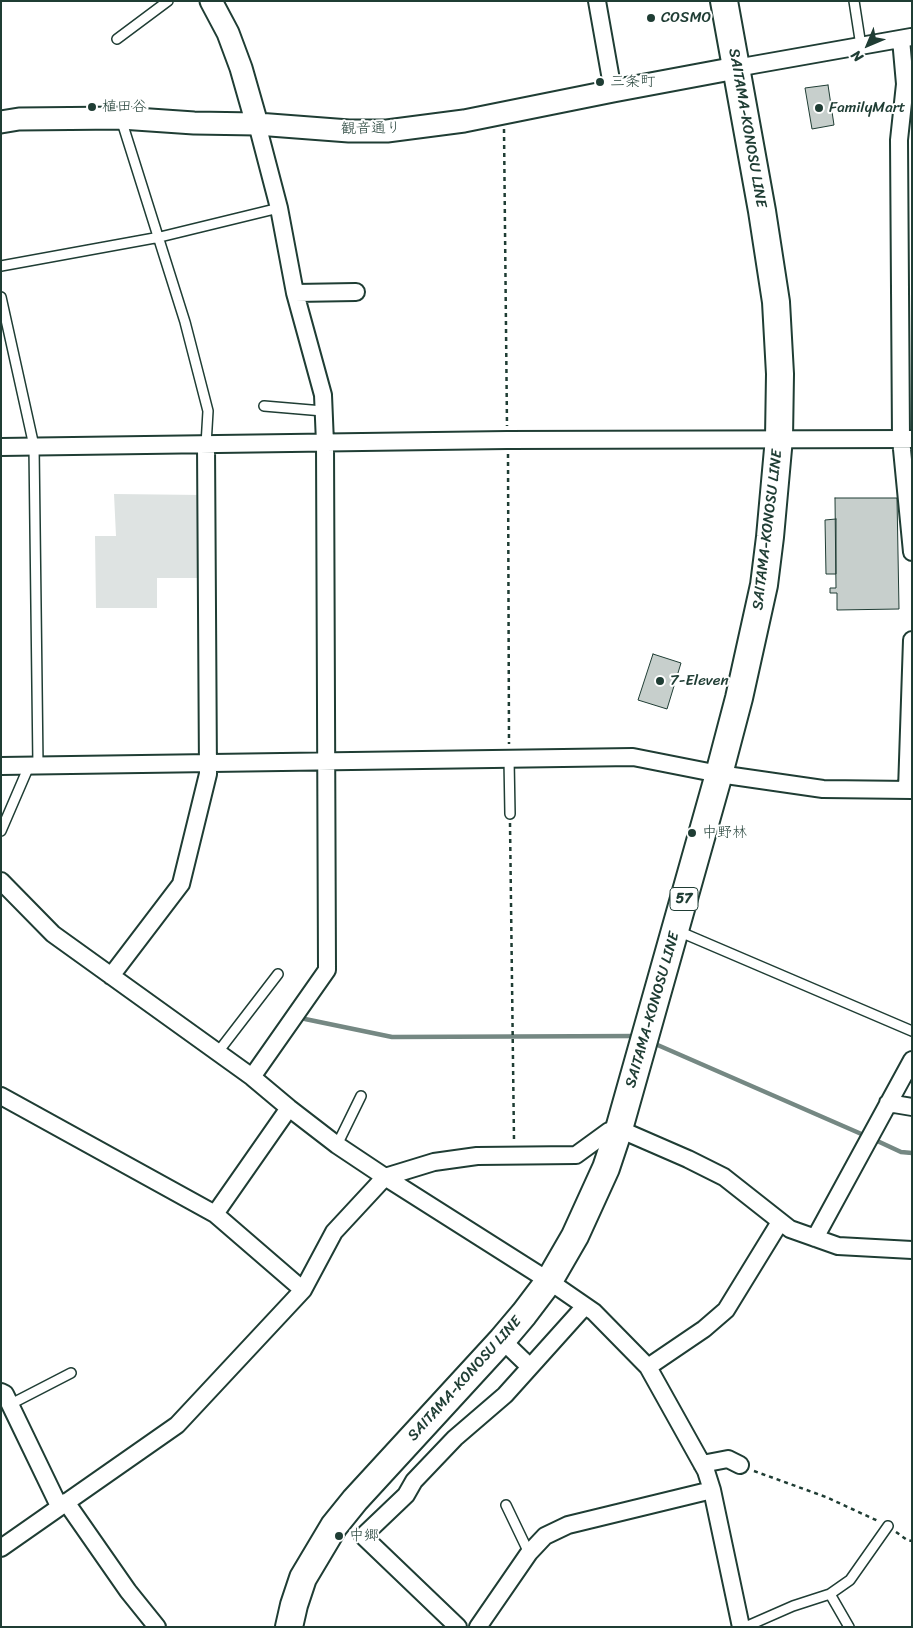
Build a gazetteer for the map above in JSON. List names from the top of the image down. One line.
{"streets":{"main road":["SAITAMA-KONOSU LINE","57"],"street":["観音通り"]},"crossings":[["SAITAMA-KONOSU LINE","観音通り"]],"places":["COSMO","三条町","植田谷","FamilyMart","7-Eleven","中野林","中郷"],"north":"bottom left"}
